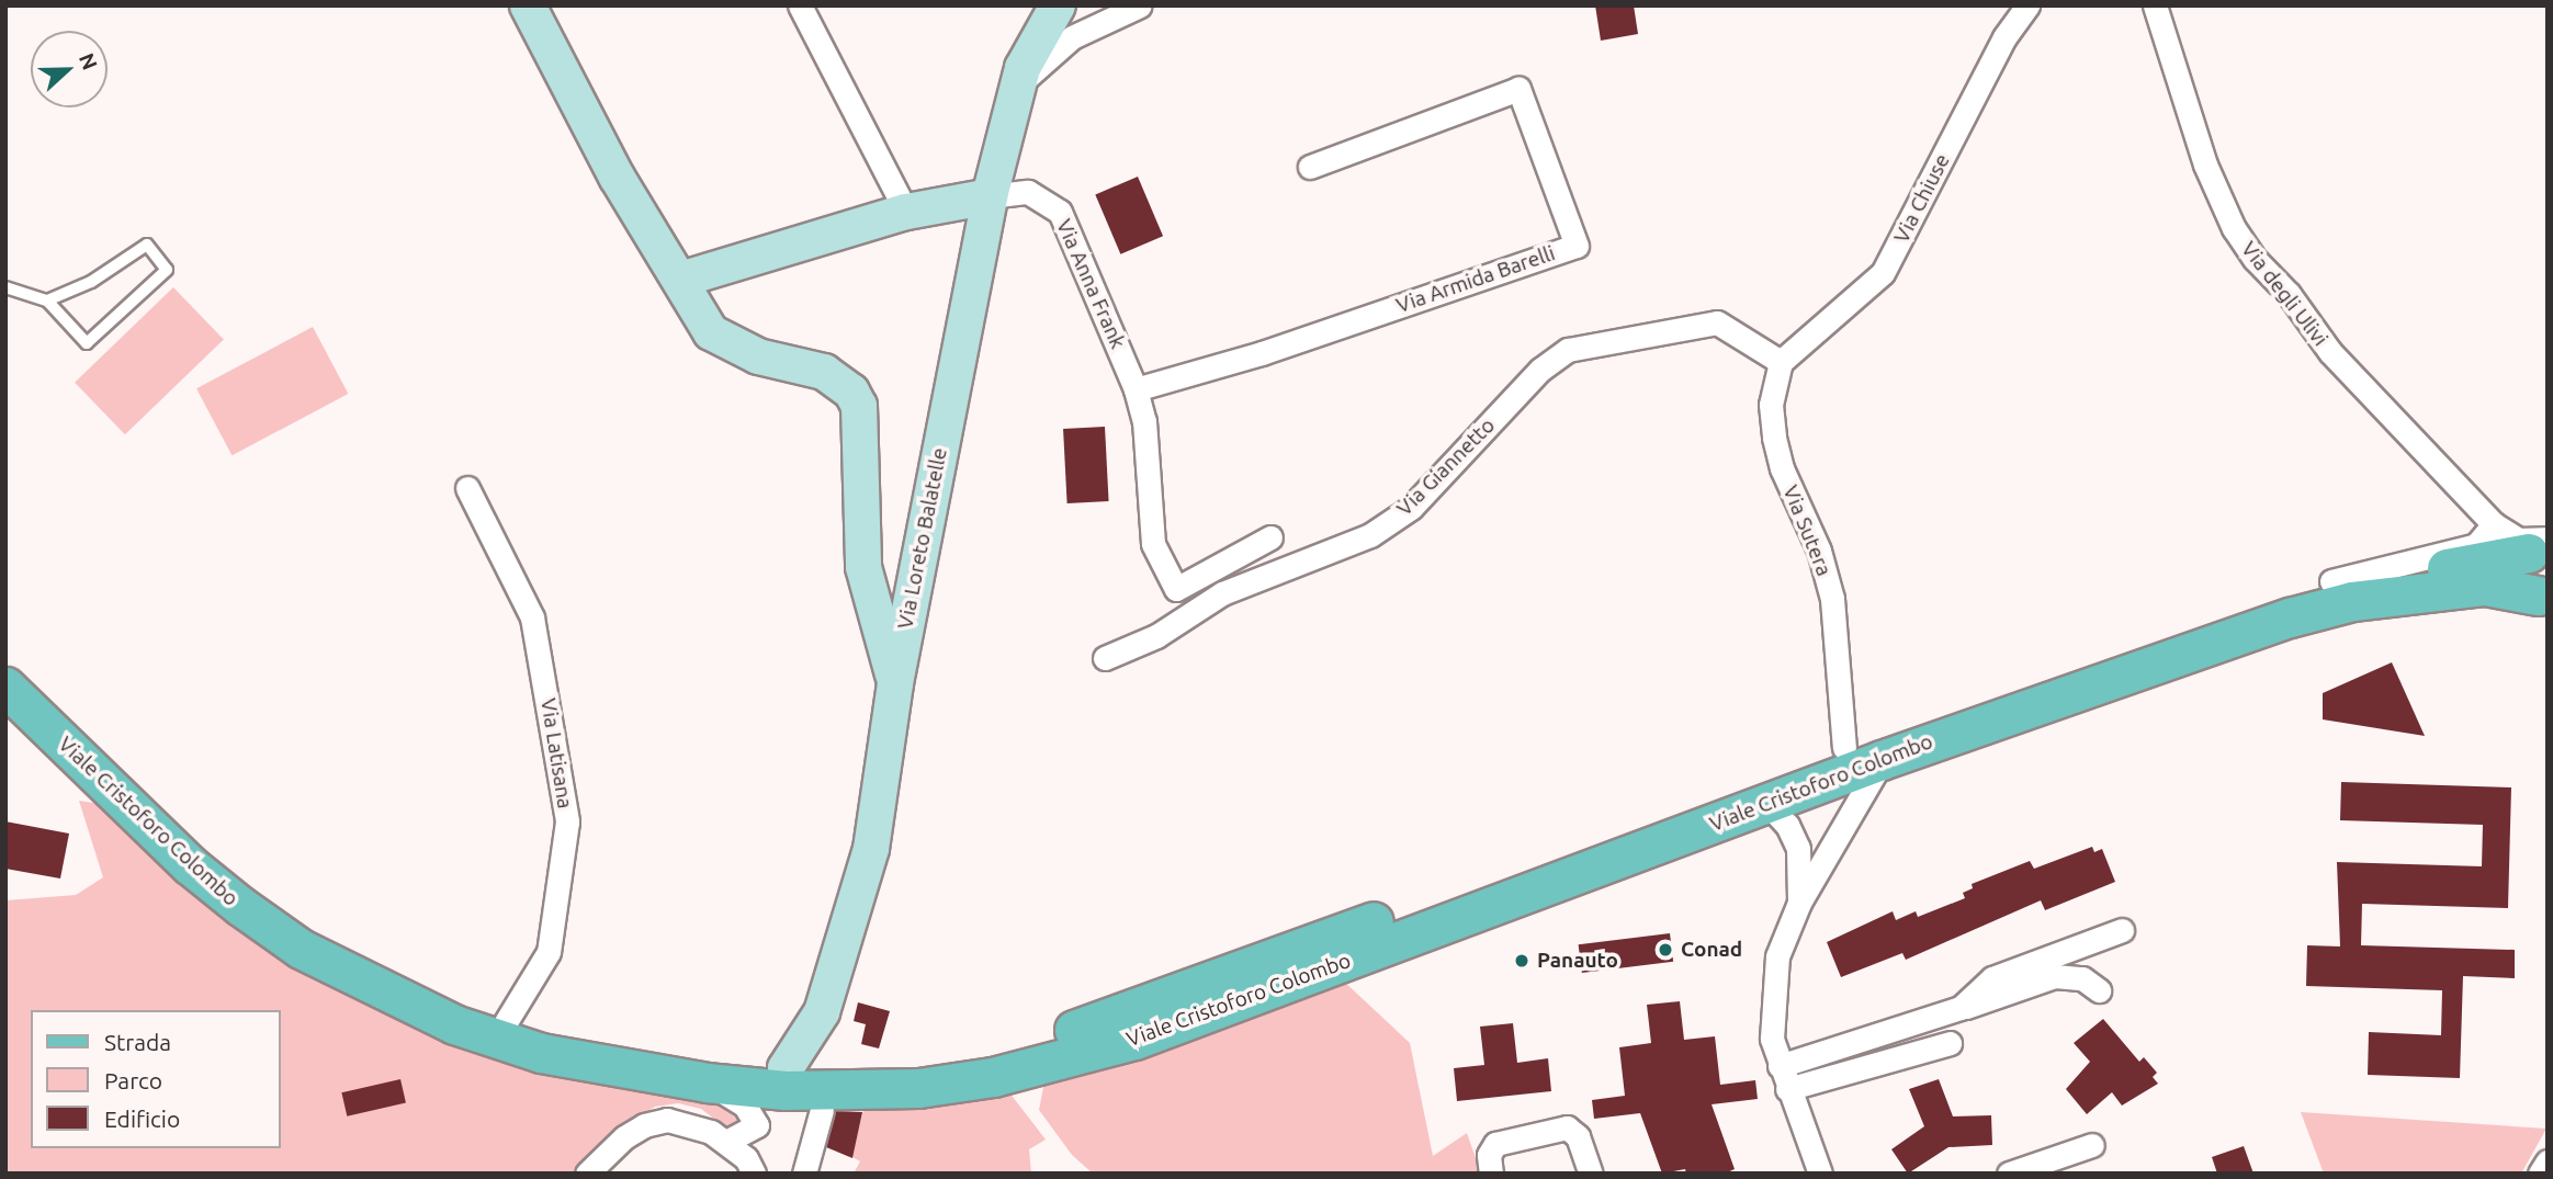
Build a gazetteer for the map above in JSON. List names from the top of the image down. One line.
{"streets":{"main road":["Viale Cristoforo Colombo"],"street":["Via Chiuse","Via Armida Barelli","Via Anna Frank","Via degli Ulivi","Via Giannetto","Via Sutera","Via Loreto Balatelle","Via Latisana"]},"crossings":[["Via Chiuse","Via Giannetto"],["Via Chiuse","Via Sutera"],["Via Armida Barelli","Via Anna Frank"],["Via Anna Frank","Via Giannetto"],["Via Anna Frank","Via Loreto Balatelle"],["Via degli Ulivi","Viale Cristoforo Colombo"],["Via Giannetto","Via Sutera"],["Via Sutera","Viale Cristoforo Colombo"],["Via Loreto Balatelle","Viale Cristoforo Colombo"],["Via Latisana","Viale Cristoforo Colombo"]],"places":["Conad","Panauto"],"legend":["Strada","Parco","Edificio"],"north":"right"}
